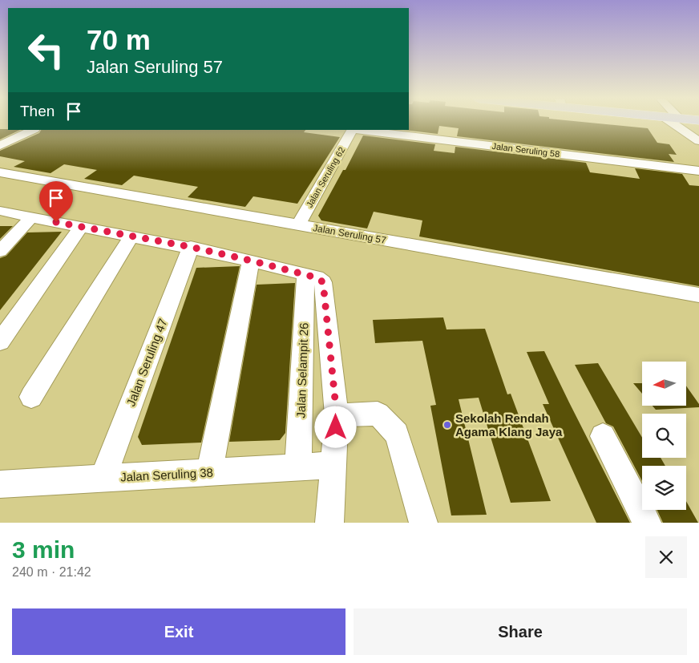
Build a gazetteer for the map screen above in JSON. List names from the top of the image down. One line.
{"streets":{"street":["Jalan Seruling 58","Jalan Seruling 62","Jalan Seruling 57","Jalan Seruling 47","Jalan Selampit 26","Jalan Seruling 38"]},"crossings":[["Jalan Seruling 62","Jalan Seruling 57"],["Jalan Seruling 47","Jalan Seruling 38"],["Jalan Selampit 26","Jalan Seruling 38"]],"places":["Sekolah Rendah Agama Klang Jaya"],"north":"left","page":{"turn":["70 m","Jalan Seruling 57"],"then":"Then","heading":["3 min","240 m · 21:42"],"buttons":["Exit","Share"]}}
